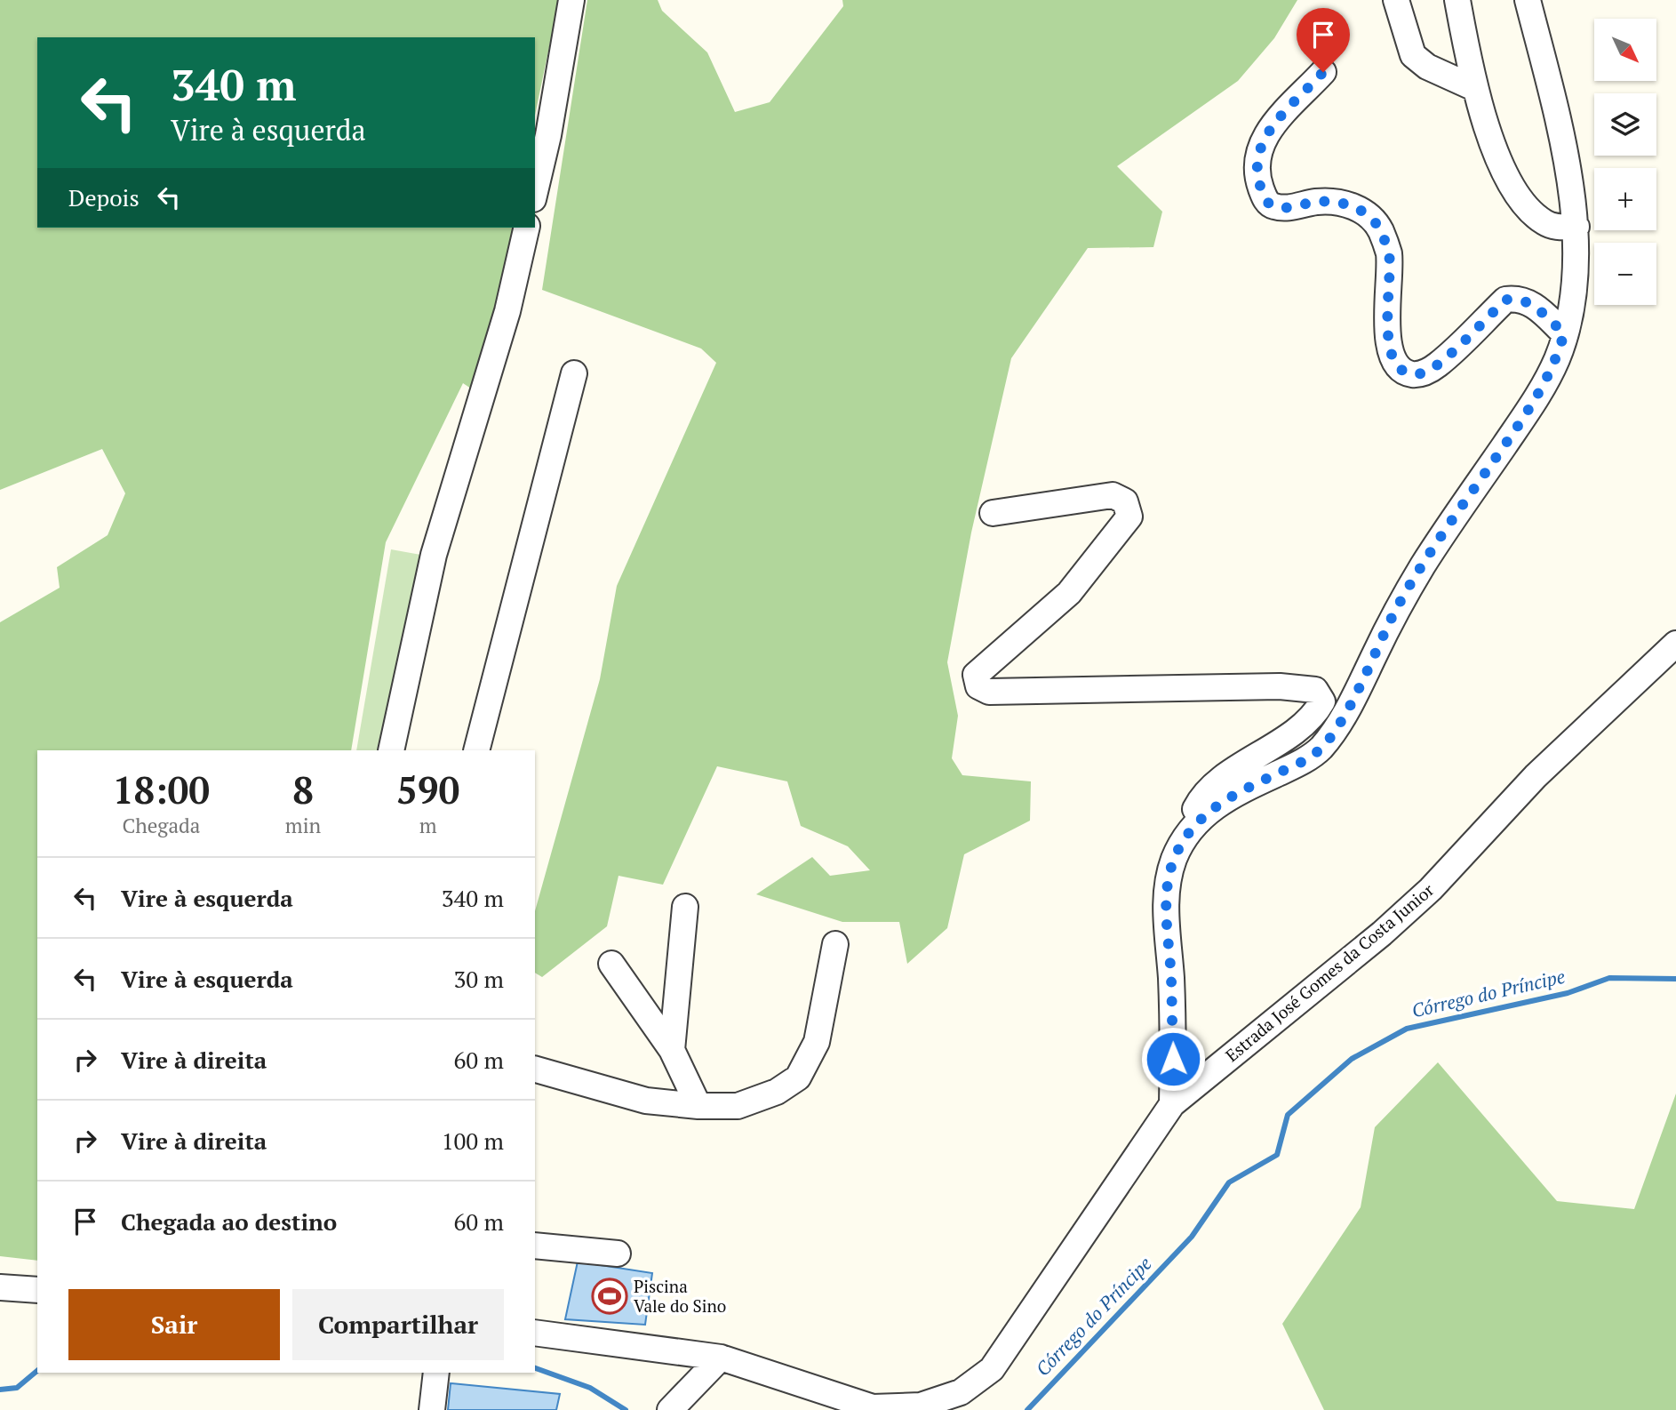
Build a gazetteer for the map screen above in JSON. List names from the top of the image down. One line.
{"streets":{"street":["Estrada José Gomes da Costa Junior"]},"water":["Córrego do Príncipe"],"places":{"sports":["Piscina Vale do Sino"]},"north":"bottom right","page":{"map_buttons":["+","−"],"turn":["340 m","Vire à esquerda"],"then":"Depois","eta":["18:00","Chegada","8","min","590","m"],"list":[{"name":"Vire à esquerda","value":"340 m"},{"name":"Vire à esquerda","value":"30 m"},{"name":"Vire à direita","value":"60 m"},{"name":"Vire à direita","value":"100 m"},{"name":"Chegada ao destino","value":"60 m"}],"buttons":["Sair","Compartilhar"]}}
